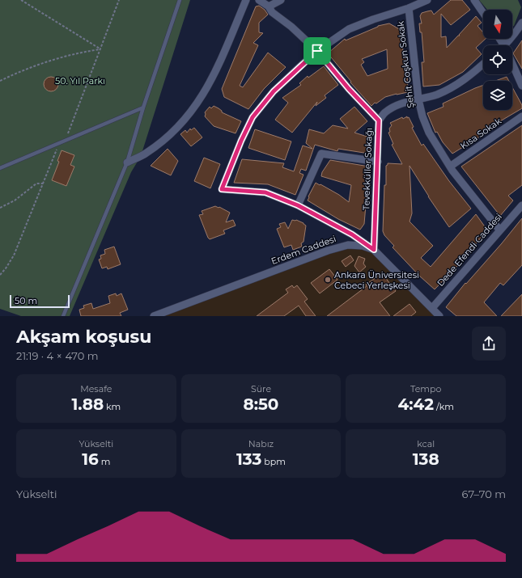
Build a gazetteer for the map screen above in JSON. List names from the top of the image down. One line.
{"streets":{"street":["Şehit Coşkun Sokak","Kısa Sokak","Tevekküller Sokağı","Erdem Caddesi","Dede Efendi Caddesi"]},"crossings":[["Şehit Coşkun Sokak","Kısa Sokak"],["Şehit Coşkun Sokak","Tevekküller Sokağı"],["Şehit Coşkun Sokak","Dede Efendi Caddesi"],["Tevekküller Sokağı","Erdem Caddesi"],["Erdem Caddesi","Dede Efendi Caddesi"]],"parks":["50. Yıl Parkı"],"places":["Ankara Üniversitesi Cebeci Yerleşkesi"],"scale_bar":"50 m","north":"bottom","page":{"scale":"50 m","heading":["Akşam koşusu","21:19 · 4 × 470 m"],"stats":[["Mesafe","1.88 km"],["Süre","8:50"],["Tempo","4:42 /km"],["Yükselti","16 m"],["Nabız","133 bpm"],["kcal","138"]],"chart":["Yükselti","67–70 m"]}}
